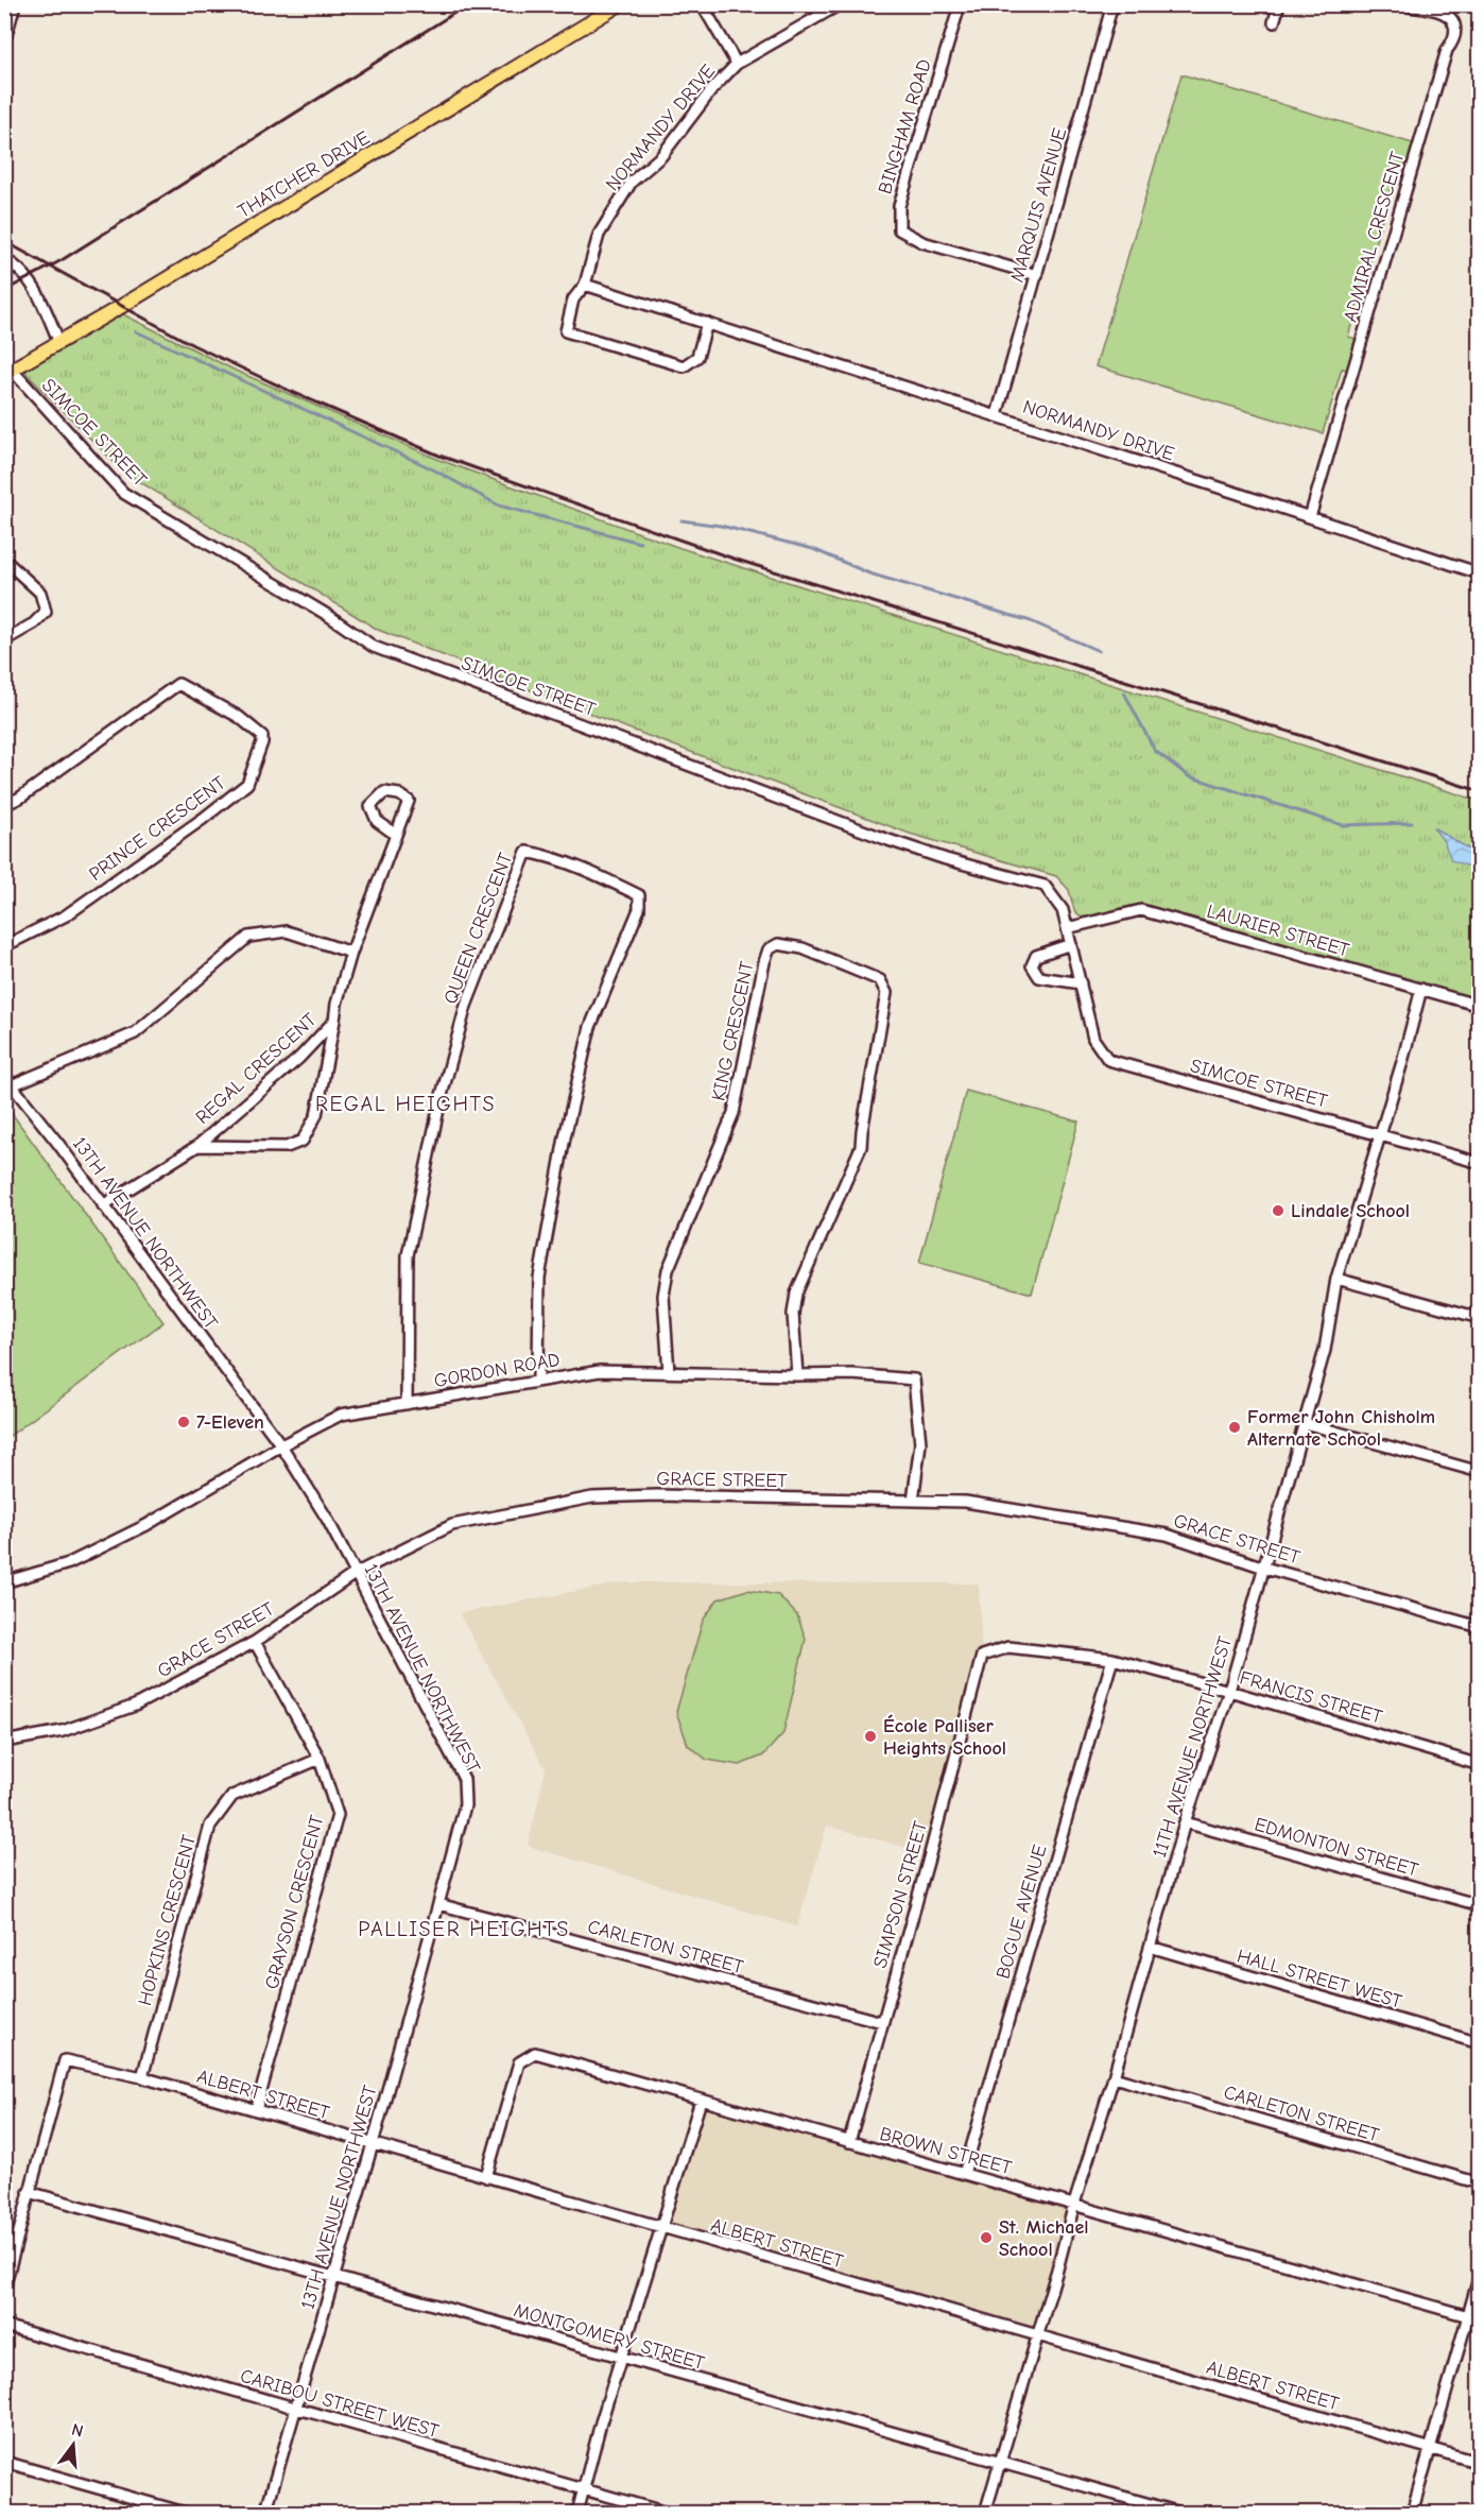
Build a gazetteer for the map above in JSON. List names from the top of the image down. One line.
{"streets":{"main road":["THATCHER DRIVE"],"street":["BINGHAM ROAD","NORMANDY DRIVE","MARQUIS AVENUE","ADMIRAL CRESCENT","SIMCOE STREET","PRINCE CRESCENT","QUEEN CRESCENT","LAURIER STREET","KING CRESCENT","REGAL CRESCENT","13TH AVENUE NORTHWEST","GORDON ROAD","GRACE STREET","FRANCIS STREET","11TH AVENUE NORTHWEST","EDMONTON STREET","SIMPSON STREET","GRAYSON CRESCENT","BOGUE AVENUE","HOPKINS CRESCENT","CARLETON STREET","HALL STREET WEST","ALBERT STREET","BROWN STREET","MONTGOMERY STREET","CARIBOU STREET WEST"]},"crossings":[["BINGHAM ROAD","MARQUIS AVENUE"],["NORMANDY DRIVE","MARQUIS AVENUE"],["NORMANDY DRIVE","ADMIRAL CRESCENT"],["THATCHER DRIVE","SIMCOE STREET"],["SIMCOE STREET","LAURIER STREET"],["SIMCOE STREET","11TH AVENUE NORTHWEST"],["QUEEN CRESCENT","GORDON ROAD"],["LAURIER STREET","11TH AVENUE NORTHWEST"],["KING CRESCENT","GORDON ROAD"],["REGAL CRESCENT","13TH AVENUE NORTHWEST"],["13TH AVENUE NORTHWEST","GORDON ROAD"],["13TH AVENUE NORTHWEST","GRACE STREET"],["13TH AVENUE NORTHWEST","CARLETON STREET"],["13TH AVENUE NORTHWEST","ALBERT STREET"],["13TH AVENUE NORTHWEST","MONTGOMERY STREET"],["13TH AVENUE NORTHWEST","CARIBOU STREET WEST"],["GORDON ROAD","GRACE STREET"],["GRACE STREET","11TH AVENUE NORTHWEST"],["GRACE STREET","GRAYSON CRESCENT"],["FRANCIS STREET","11TH AVENUE NORTHWEST"],["FRANCIS STREET","SIMPSON STREET"],["FRANCIS STREET","BOGUE AVENUE"],["11TH AVENUE NORTHWEST","EDMONTON STREET"],["11TH AVENUE NORTHWEST","CARLETON STREET"],["11TH AVENUE NORTHWEST","HALL STREET WEST"],["11TH AVENUE NORTHWEST","ALBERT STREET"],["11TH AVENUE NORTHWEST","BROWN STREET"],["11TH AVENUE NORTHWEST","MONTGOMERY STREET"],["SIMPSON STREET","CARLETON STREET"],["SIMPSON STREET","BROWN STREET"],["GRAYSON CRESCENT","HOPKINS CRESCENT"],["GRAYSON CRESCENT","ALBERT STREET"],["BOGUE AVENUE","BROWN STREET"],["HOPKINS CRESCENT","ALBERT STREET"],["ALBERT STREET","BROWN STREET"],["ALBERT STREET","MONTGOMERY STREET"]],"districts":["REGAL HEIGHTS","PALLISER HEIGHTS"],"places":["Lindale School","7-Eleven","Former John Chisholm Alternate School","École Palliser Heights School","St. Michael School"],"north":"top"}
